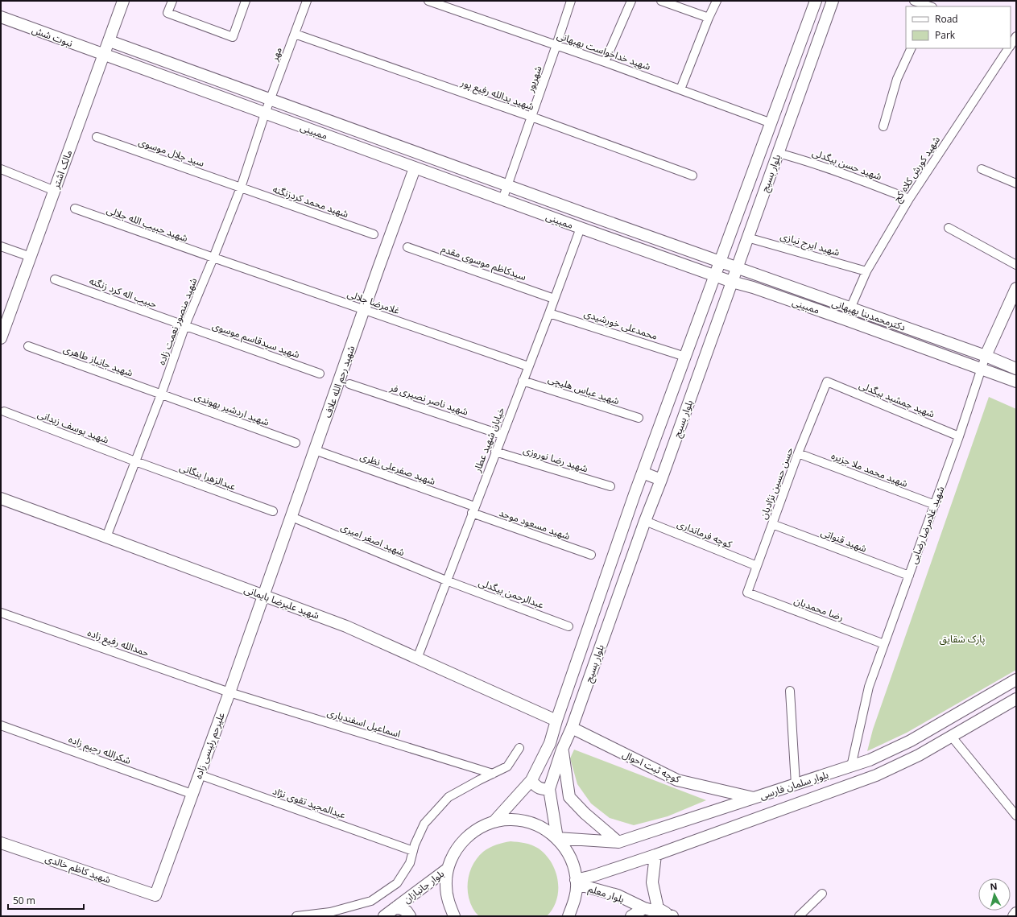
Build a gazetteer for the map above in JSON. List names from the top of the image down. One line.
{"streets":{"street":["نبوت شش","شهید خداخواست بهبهانی","مهر","شهریور","شهید یدالله رفیع پور","ممبینی","سید جلال موسوی","شهید حسن بیگدلی","مالک اشتر","شهید کورش کلاه کج","بلوار بسیج","شهید محمد کردزنگنه","شهید حبیب الله جلالی","شهید ایرج نیازی","سیدکاظم موسوی مقدم","حبیب اله کرد زنگنه","غلامرضا جلالی","دکترمحمدبنا بهبهانی","شهید منصور نعمت زاده","محمدعلی خورشیدی","شهید سیدقاسم موسوی","شهید جانباز طاهری","شهید رحم الله علاف","شهید عباس هلیچی","شهید ناصر نصیری فر","شهید جمشید بیگدلی","شهید اردشیر بهوندی","شهید یوسف زیدانی","خیابان شهید عطار","شهید رضا نوروزی","شهید صفرعلی نظری","شهید محمد ملا جزیره","عبدالزهرا بنگانی","حسن حسین نژادیان","شهید مسعود موحد","شهید غلامرضا رضایی","کوچه فرمانداری","شهید اصغر امیری","شهید قنواتی","عبدالرحمن بیگدلی","شهید علیرضا بایمانی","رضا محمدیان","حمدالله رفیع زاده","اسماعیل اسفندیاری","علیرحم رئیسی زاده","شکرالله رحیم زاده","کوچه ثبت احوال","بلوار سلمان فارسی","عبدالمجید تقوی نژاد","شهید کاظم خالدی","بلوار جانبازان","بلوار معلم"]},"crossings":[["نبوت شش","ممبینی"],["نبوت شش","مالک اشتر"],["شهید خداخواست بهبهانی","شهریور"],["شهید خداخواست بهبهانی","بلوار بسیج"],["مهر","شهید یدالله رفیع پور"],["مهر","ممبینی"],["مهر","شهید منصور نعمت زاده"],["شهریور","شهید یدالله رفیع پور"],["شهریور","ممبینی"],["ممبینی","مالک اشتر"],["ممبینی","بلوار بسیج"],["ممبینی","دکترمحمدبنا بهبهانی"],["ممبینی","شهید منصور نعمت زاده"],["ممبینی","شهید رحم الله علاف"],["ممبینی","خیابان شهید عطار"],["ممبینی","شهید غلامرضا رضایی"],["سید جلال موسوی","شهید محمد کردزنگنه"],["سید جلال موسوی","شهید منصور نعمت زاده"],["شهید حسن بیگدلی","شهید کورش کلاه کج"],["شهید حسن بیگدلی","بلوار بسیج"],["شهید کورش کلاه کج","شهید ایرج نیازی"],["شهید کورش کلاه کج","دکترمحمدبنا بهبهانی"],["بلوار بسیج","شهید ایرج نیازی"],["بلوار بسیج","دکترمحمدبنا بهبهانی"],["بلوار بسیج","محمدعلی خورشیدی"],["بلوار بسیج","کوچه فرمانداری"],["بلوار بسیج","شهید علیرضا بایمانی"],["بلوار بسیج","کوچه ثبت احوال"],["بلوار بسیج","بلوار سلمان فارسی"],["شهید محمد کردزنگنه","شهید منصور نعمت زاده"],["شهید حبیب الله جلالی","غلامرضا جلالی"],["شهید حبیب الله جلالی","شهید منصور نعمت زاده"],["سیدکاظم موسوی مقدم","خیابان شهید عطار"],["حبیب اله کرد زنگنه","شهید منصور نعمت زاده"],["حبیب اله کرد زنگنه","شهید سیدقاسم موسوی"],["غلامرضا جلالی","شهید منصور نعمت زاده"],["غلامرضا جلالی","شهید رحم الله علاف"],["غلامرضا جلالی","خیابان شهید عطار"],["دکترمحمدبنا بهبهانی","شهید غلامرضا رضایی"],["شهید منصور نعمت زاده","شهید سیدقاسم موسوی"],["شهید منصور نعمت زاده","شهید جانباز طاهری"],["شهید منصور نعمت زاده","شهید اردشیر بهوندی"],["شهید منصور نعمت زاده","شهید یوسف زیدانی"],["شهید منصور نعمت زاده","عبدالزهرا بنگانی"],["شهید منصور نعمت زاده","شهید علیرضا بایمانی"],["محمدعلی خورشیدی","خیابان شهید عطار"],["شهید جانباز طاهری","شهید اردشیر بهوندی"],["شهید رحم الله علاف","شهید صفرعلی نظری"],["شهید رحم الله علاف","شهید اصغر امیری"],["شهید رحم الله علاف","شهید علیرضا بایمانی"],["شهید رحم الله علاف","علیرحم رئیسی زاده"],["شهید عباس هلیچی","خیابان شهید عطار"],["شهید ناصر نصیری فر","خیابان شهید عطار"],["شهید جمشید بیگدلی","حسن حسین نژادیان"],["شهید جمشید بیگدلی","شهید غلامرضا رضایی"],["شهید یوسف زیدانی","عبدالزهرا بنگانی"],["خیابان شهید عطار","شهید رضا نوروزی"],["خیابان شهید عطار","شهید صفرعلی نظری"],["خیابان شهید عطار","شهید مسعود موحد"],["خیابان شهید عطار","شهید اصغر امیری"],["خیابان شهید عطار","عبدالرحمن بیگدلی"],["خیابان شهید عطار","شهید علیرضا بایمانی"],["شهید صفرعلی نظری","شهید مسعود موحد"],["شهید محمد ملا جزیره","حسن حسین نژادیان"],["شهید محمد ملا جزیره","شهید غلامرضا رضایی"],["حسن حسین نژادیان","کوچه فرمانداری"],["حسن حسین نژادیان","شهید قنواتی"],["حسن حسین نژادیان","رضا محمدیان"],["شهید غلامرضا رضایی","شهید قنواتی"],["شهید غلامرضا رضایی","رضا محمدیان"],["شهید غلامرضا رضایی","بلوار سلمان فارسی"],["شهید اصغر امیری","عبدالرحمن بیگدلی"],["شهید علیرضا بایمانی","علیرحم رئیسی زاده"],["حمدالله رفیع زاده","اسماعیل اسفندیاری"],["حمدالله رفیع زاده","علیرحم رئیسی زاده"],["اسماعیل اسفندیاری","علیرحم رئیسی زاده"],["علیرحم رئیسی زاده","شکرالله رحیم زاده"],["علیرحم رئیسی زاده","عبدالمجید تقوی نژاد"],["علیرحم رئیسی زاده","شهید کاظم خالدی"],["کوچه ثبت احوال","بلوار سلمان فارسی"],["بلوار سلمان فارسی","بلوار معلم"]],"parks":["پارک شقایق"],"legend":["Road","Park"],"scale_bar":"50 m","north":"top"}
